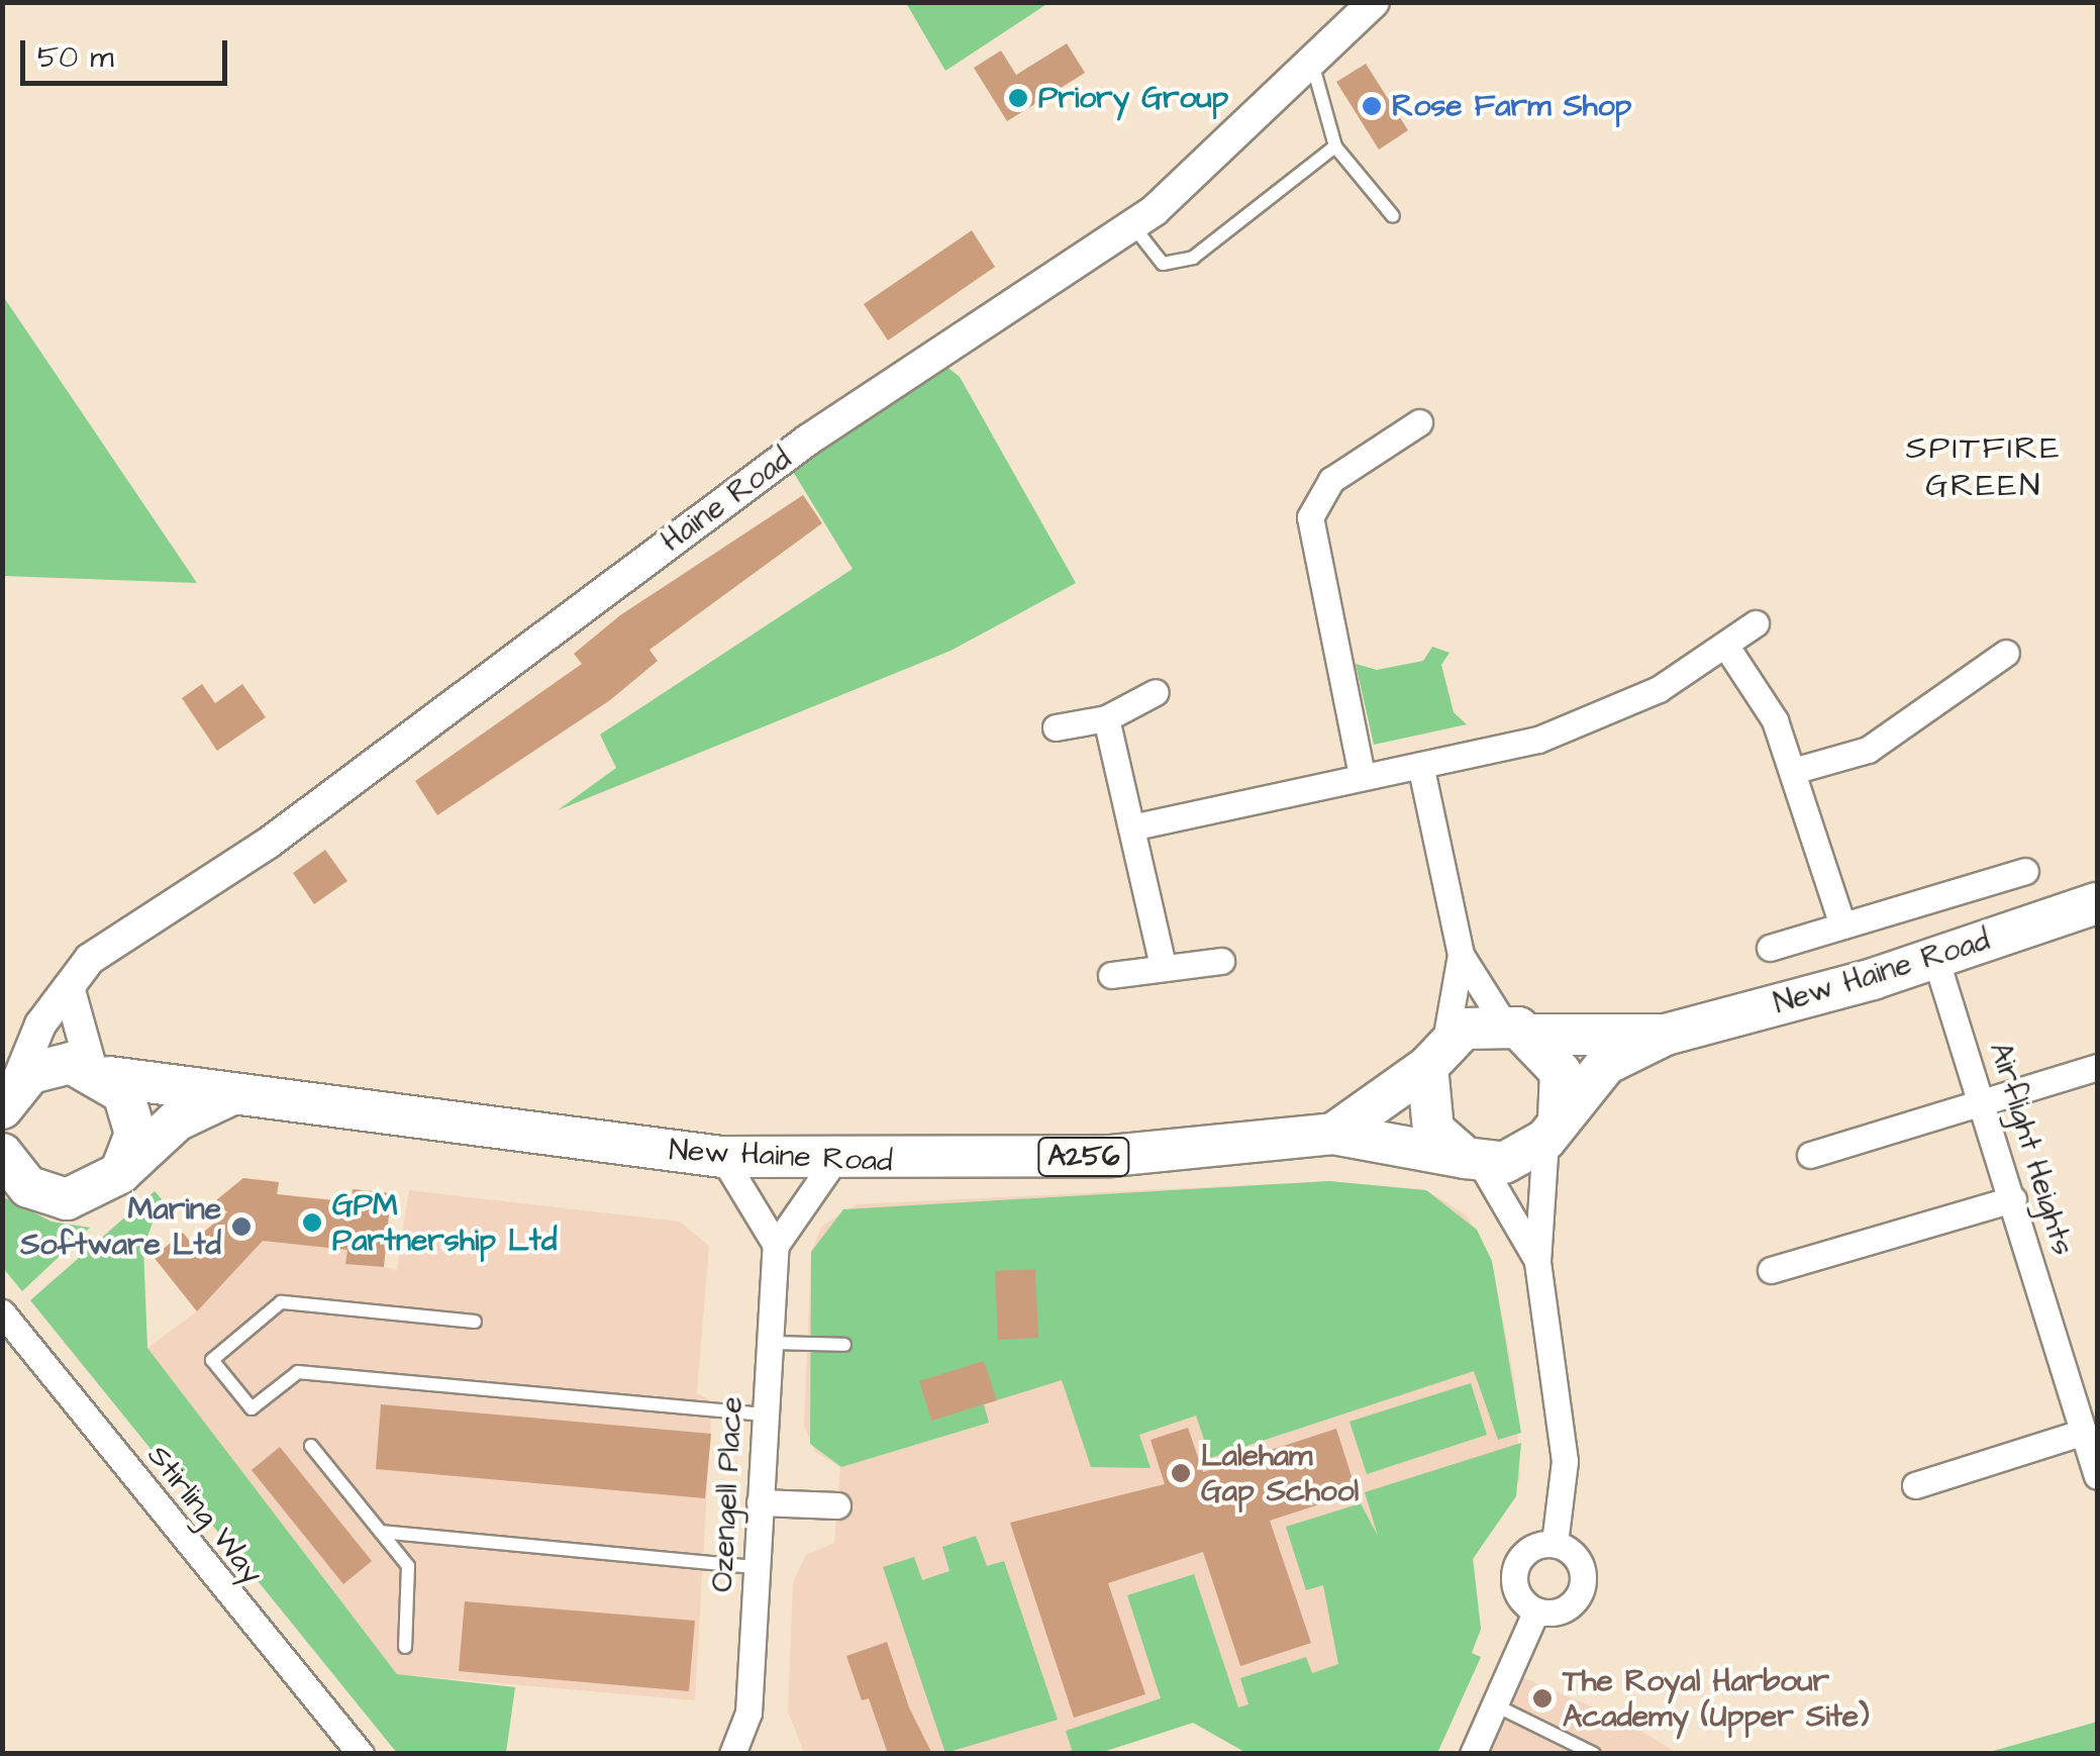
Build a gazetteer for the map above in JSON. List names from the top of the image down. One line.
{"streets":{"main road":["New Haine Road","A256"],"street":["Haine Road","Airflight Heights","Ozengell Place","Stirling Way"]},"crossings":[["Haine Road","New Haine Road"],["New Haine Road","Airflight Heights"]],"districts":["SPITFIRE GREEN"],"places":["Priory Group","Rose Farm Shop","GPM Partnership Ltd","Marine Software Ltd","Laleham Gap School","The Royal Harbour Academy (Upper Site)"],"scale_bar":"50 m"}
